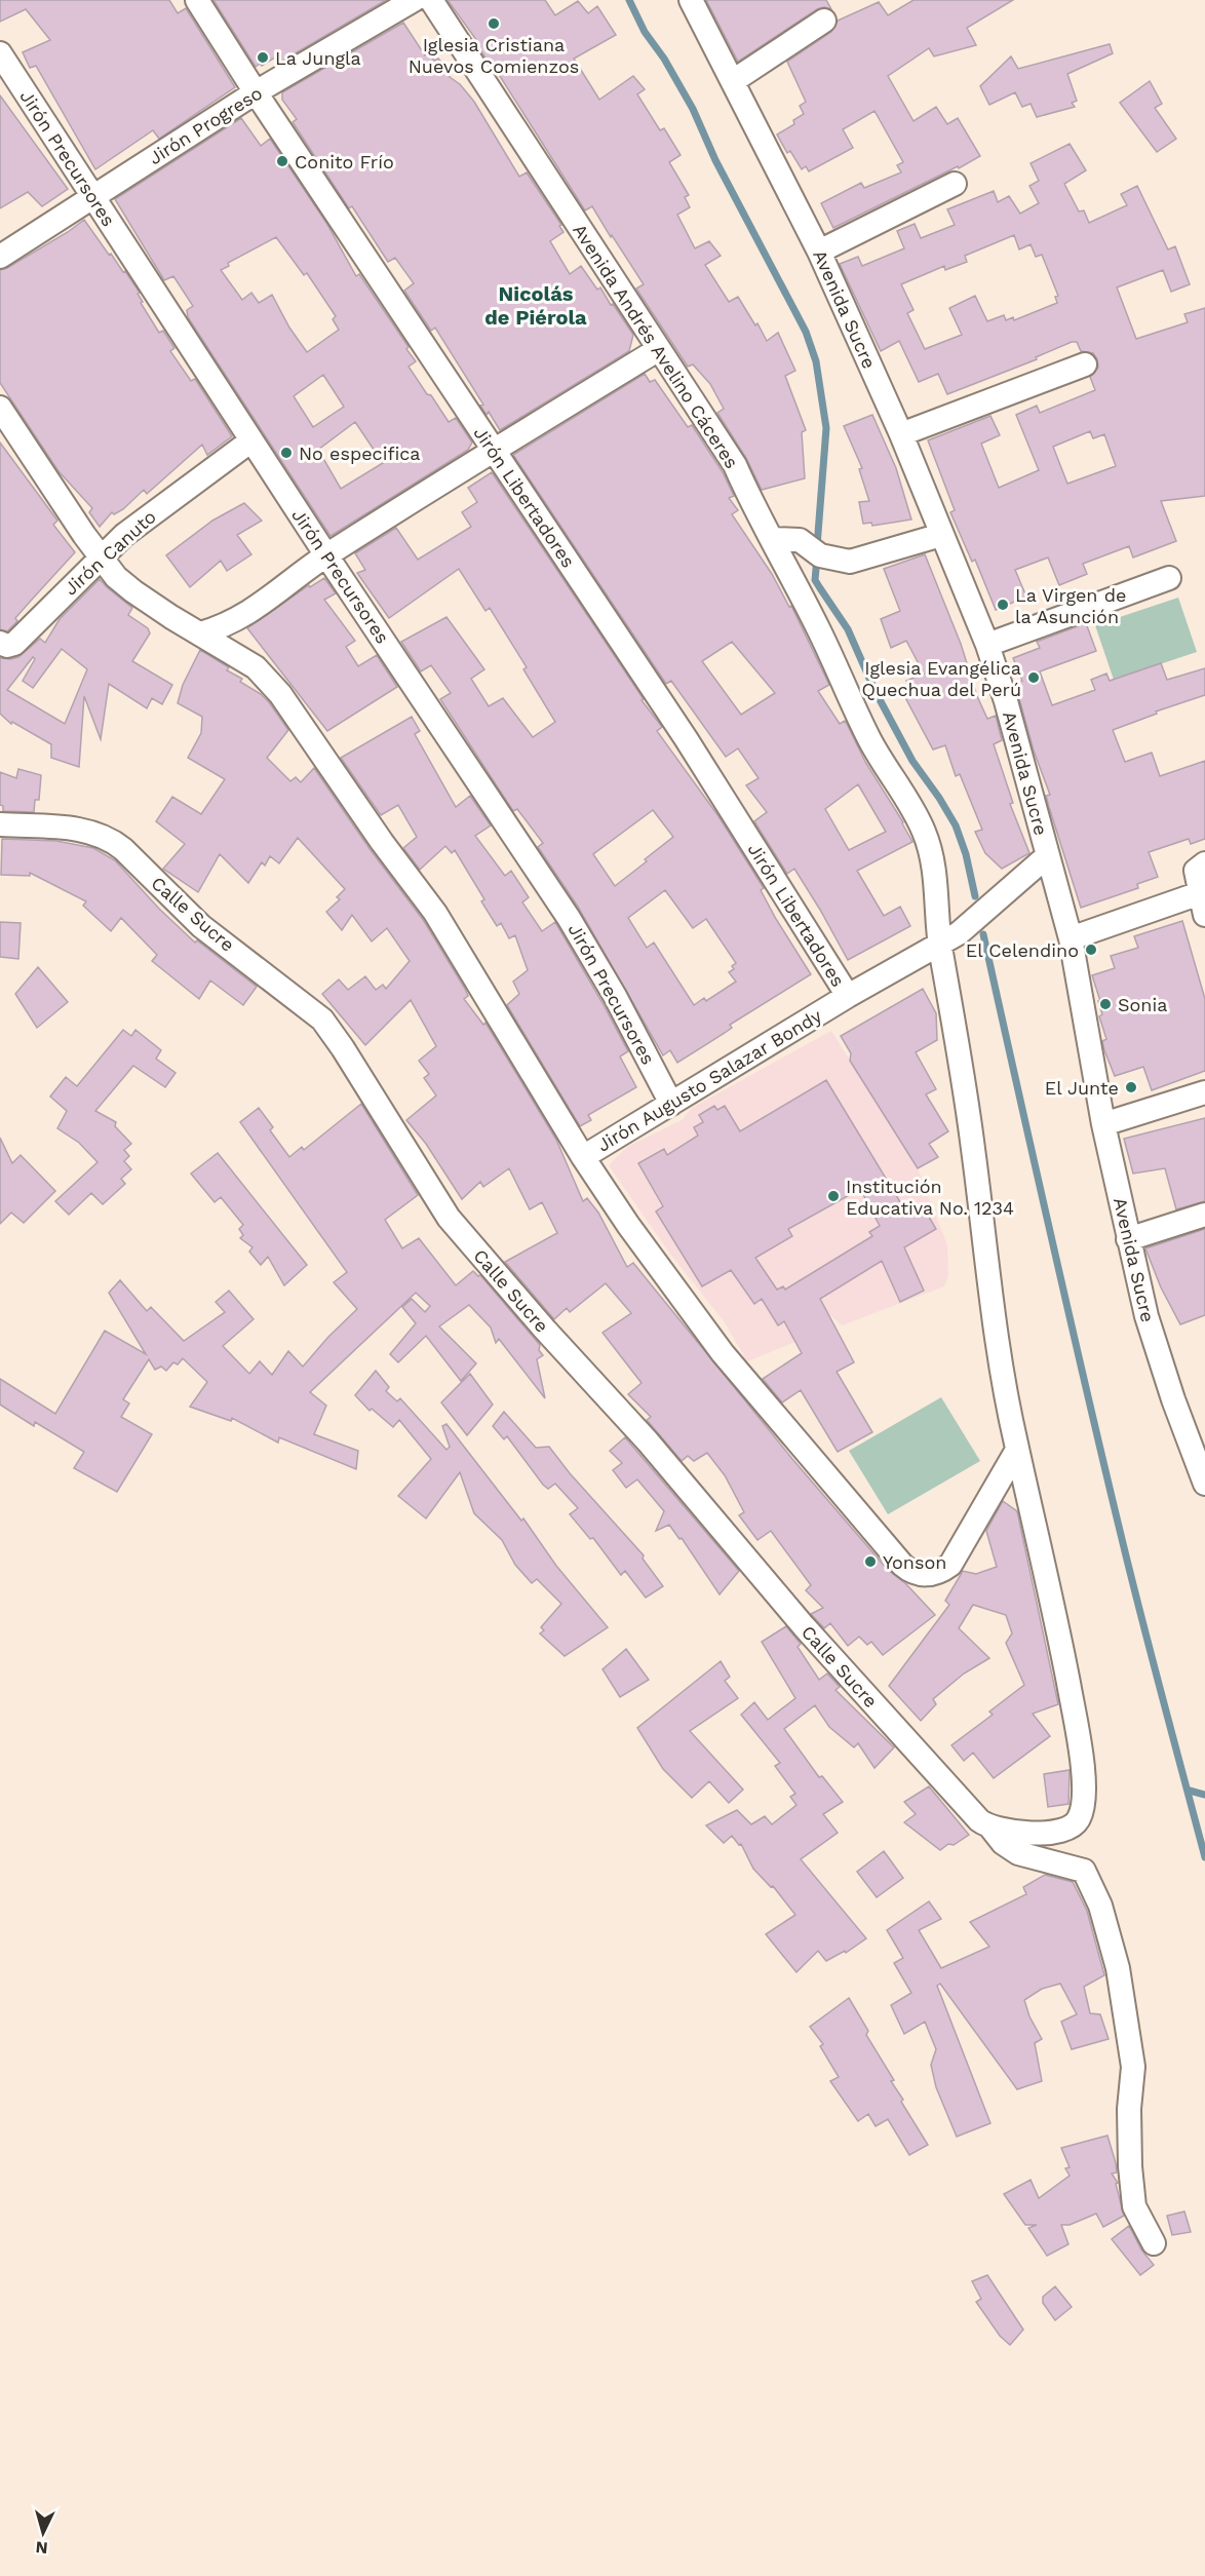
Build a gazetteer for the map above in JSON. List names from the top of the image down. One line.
{"streets":{"street":["Jirón Progreso","Jirón Precursores","Avenida Sucre","Avenida Andrés Avelino Cáceres","Jirón Libertadores","Jirón Canuto","Calle Sucre","Jirón Augusto Salazar Bondy"]},"crossings":[["Jirón Progreso","Jirón Precursores"],["Jirón Progreso","Jirón Libertadores"],["Jirón Precursores","Jirón Canuto"],["Jirón Precursores","Jirón Augusto Salazar Bondy"],["Avenida Sucre","Jirón Augusto Salazar Bondy"],["Avenida Andrés Avelino Cáceres","Calle Sucre"],["Avenida Andrés Avelino Cáceres","Jirón Augusto Salazar Bondy"],["Jirón Libertadores","Jirón Augusto Salazar Bondy"]],"districts":["Nicolás de Piérola"],"places":["Iglesia Cristiana Nuevos Comienzos","La Jungla","Conito Frío","No especifica","La Virgen de la Asunción","Iglesia Evangélica Quechua del Perú","El Celendino","Sonia","El Junte","Institución Educativa No. 1234","Yonson"],"north":"bottom"}
